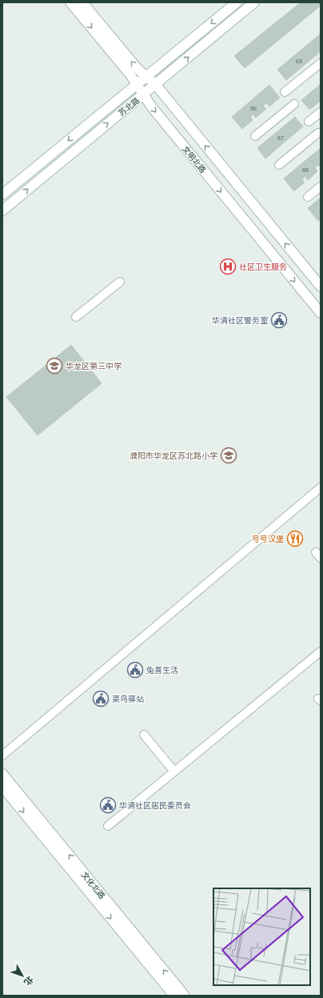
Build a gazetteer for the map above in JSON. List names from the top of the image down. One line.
{"streets":{"street":["苏北路","文明北路","文化北路"]},"crossings":[["苏北路","文明北路"]],"places":{"hospital":["社区卫生服务"],"public building":["华清社区警务室","兔喜生活","菜鸟驿站","华清社区居民委员会"],"school or university":["华龙区第三中学","濮阳市华龙区苏北路小学"],"restaurant":["号号汉堡"]},"house_numbers":["69","86","87","88"],"north":"bottom right"}
